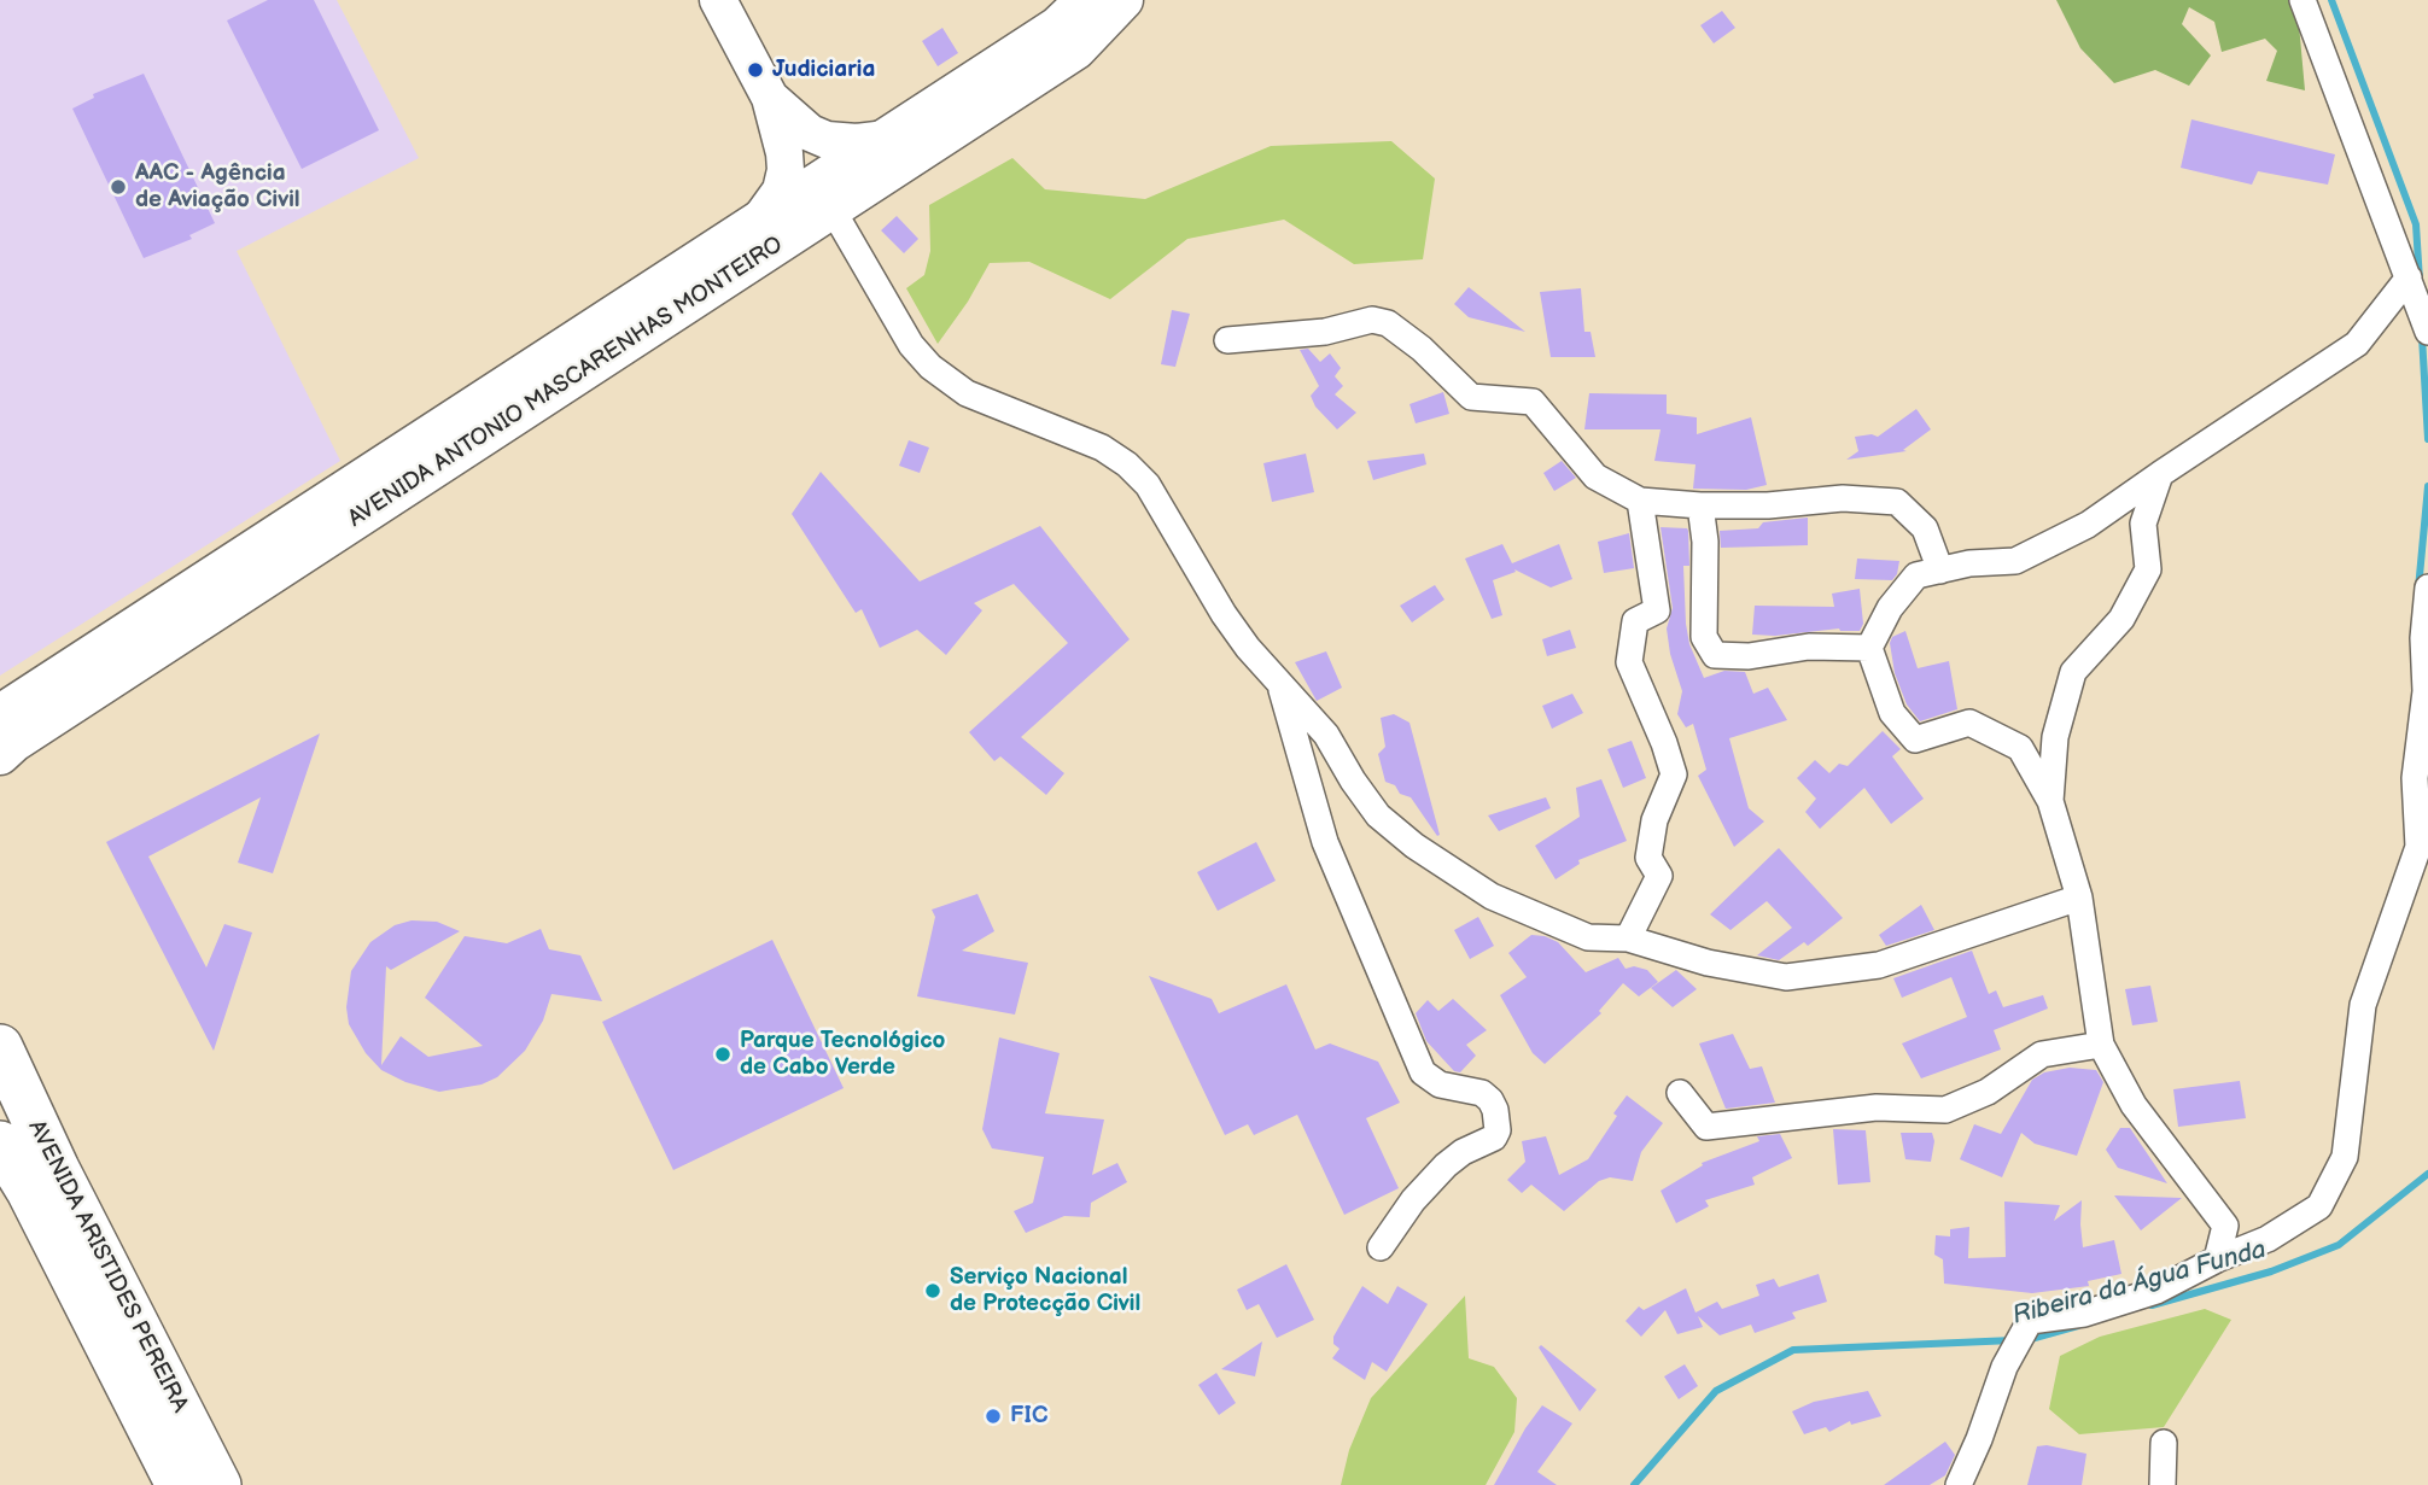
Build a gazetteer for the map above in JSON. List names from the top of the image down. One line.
{"streets":{"highway":["AVENIDA ARISTIDES PEREIRA"],"main road":["AVENIDA ANTONIO MASCARENHAS MONTEIRO"]},"water":["Ribeira da Água Funda"],"places":["Judiciaria","AAC - Agência de Aviação Civil","Parque Tecnológico de Cabo Verde","Serviço Nacional de Protecção Civil","FIC"]}
